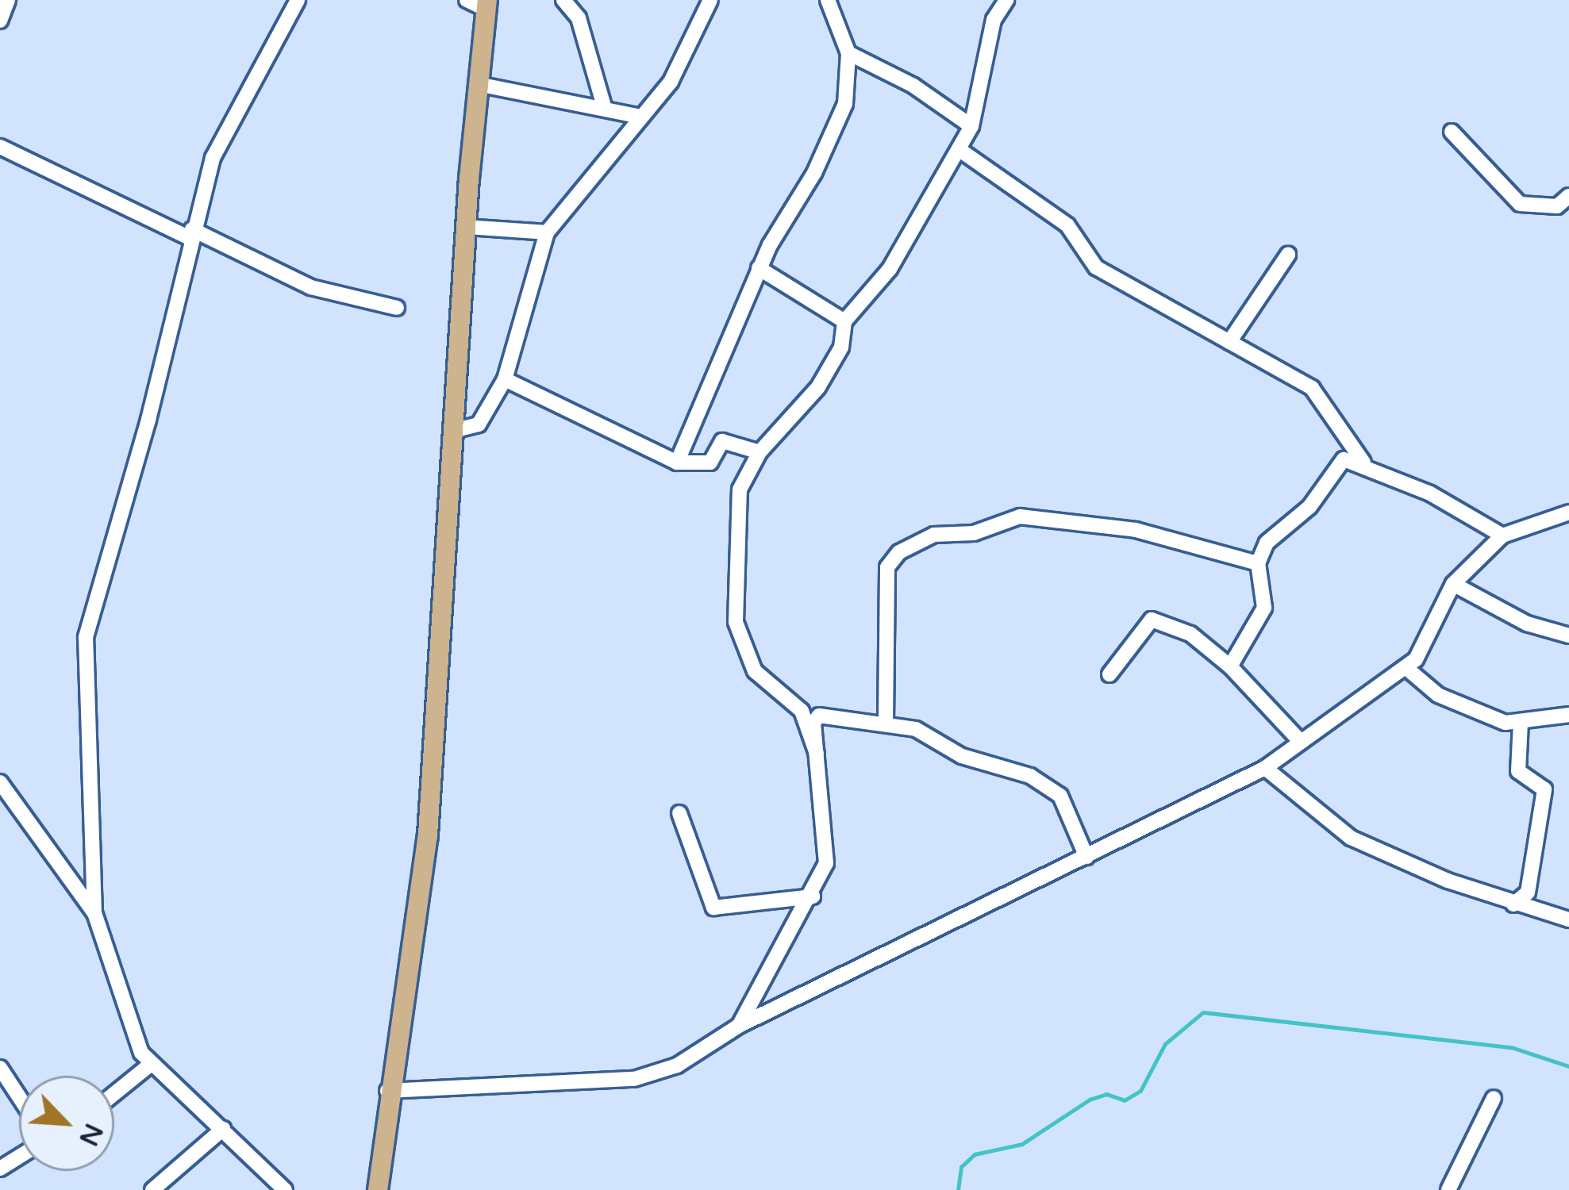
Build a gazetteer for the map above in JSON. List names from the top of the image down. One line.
{"north":"bottom right"}
